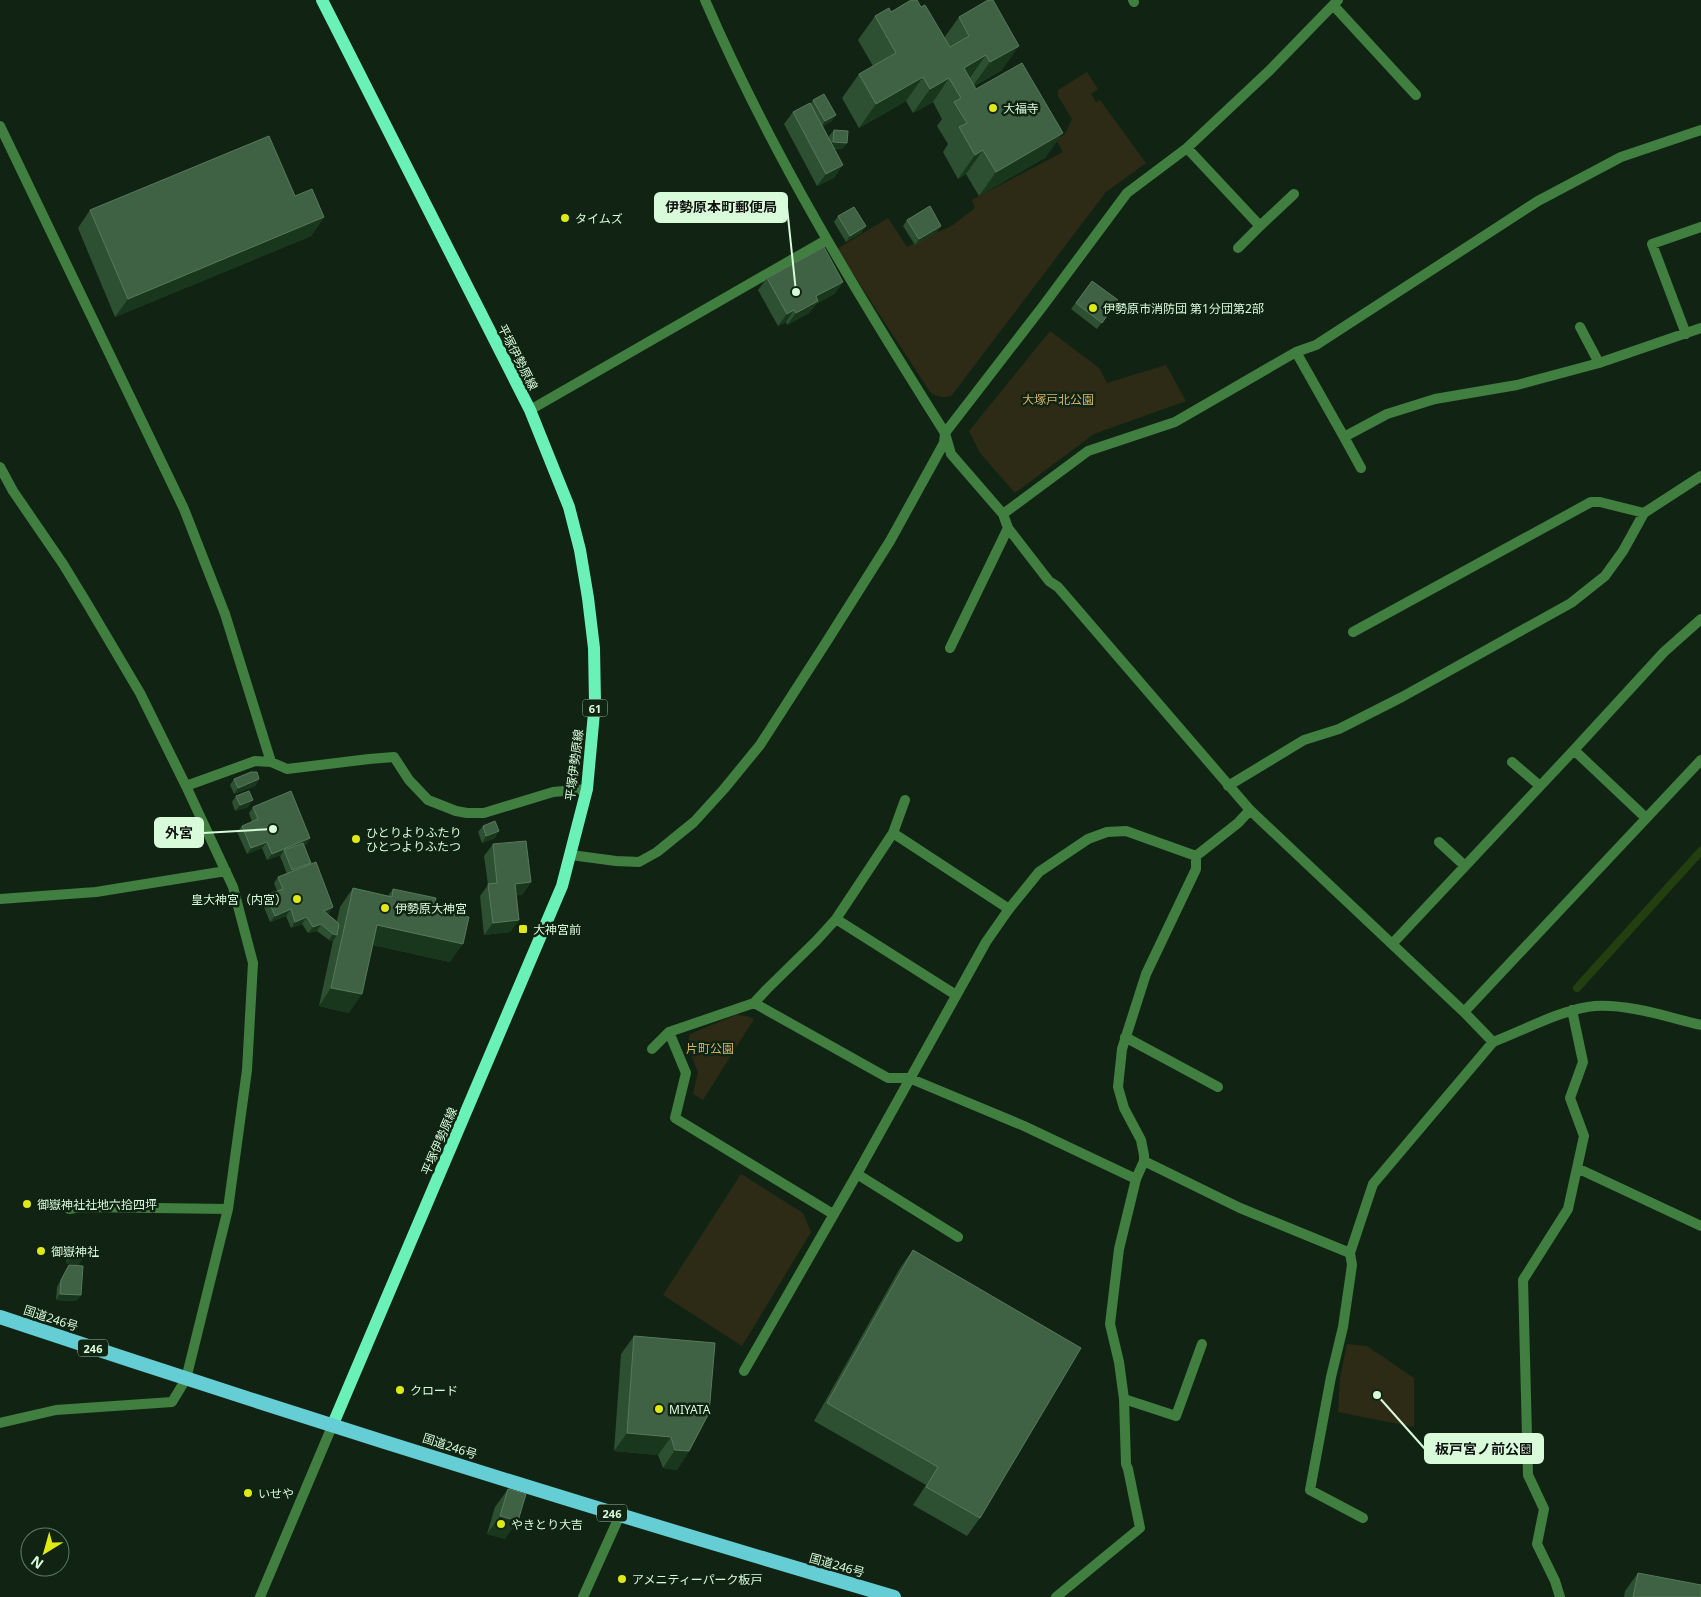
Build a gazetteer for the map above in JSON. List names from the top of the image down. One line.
{"streets":{"highway":["国道246号","246"],"main road":["平塚伊勢原線","61"]},"crossings":[["平塚伊勢原線","国道246号"]],"parks":["大塚戸北公園","片町公園"],"places":{"other":["大福寺","タイムズ","伊勢原本町郵便局","伊勢原市消防団 第1分団第2部","外宮","ひとりよりふたり ひとつよりふたつ","皇大神宮（内宮）","伊勢原大神宮","御嶽神社社地六拾四坪","御嶽神社","クロード","板戸宮ノ前公園","MIYATA","いせや","やきとり大吉","アメニティーパーク板戸"],"transit":["大神宮前"]},"north":"bottom left"}
